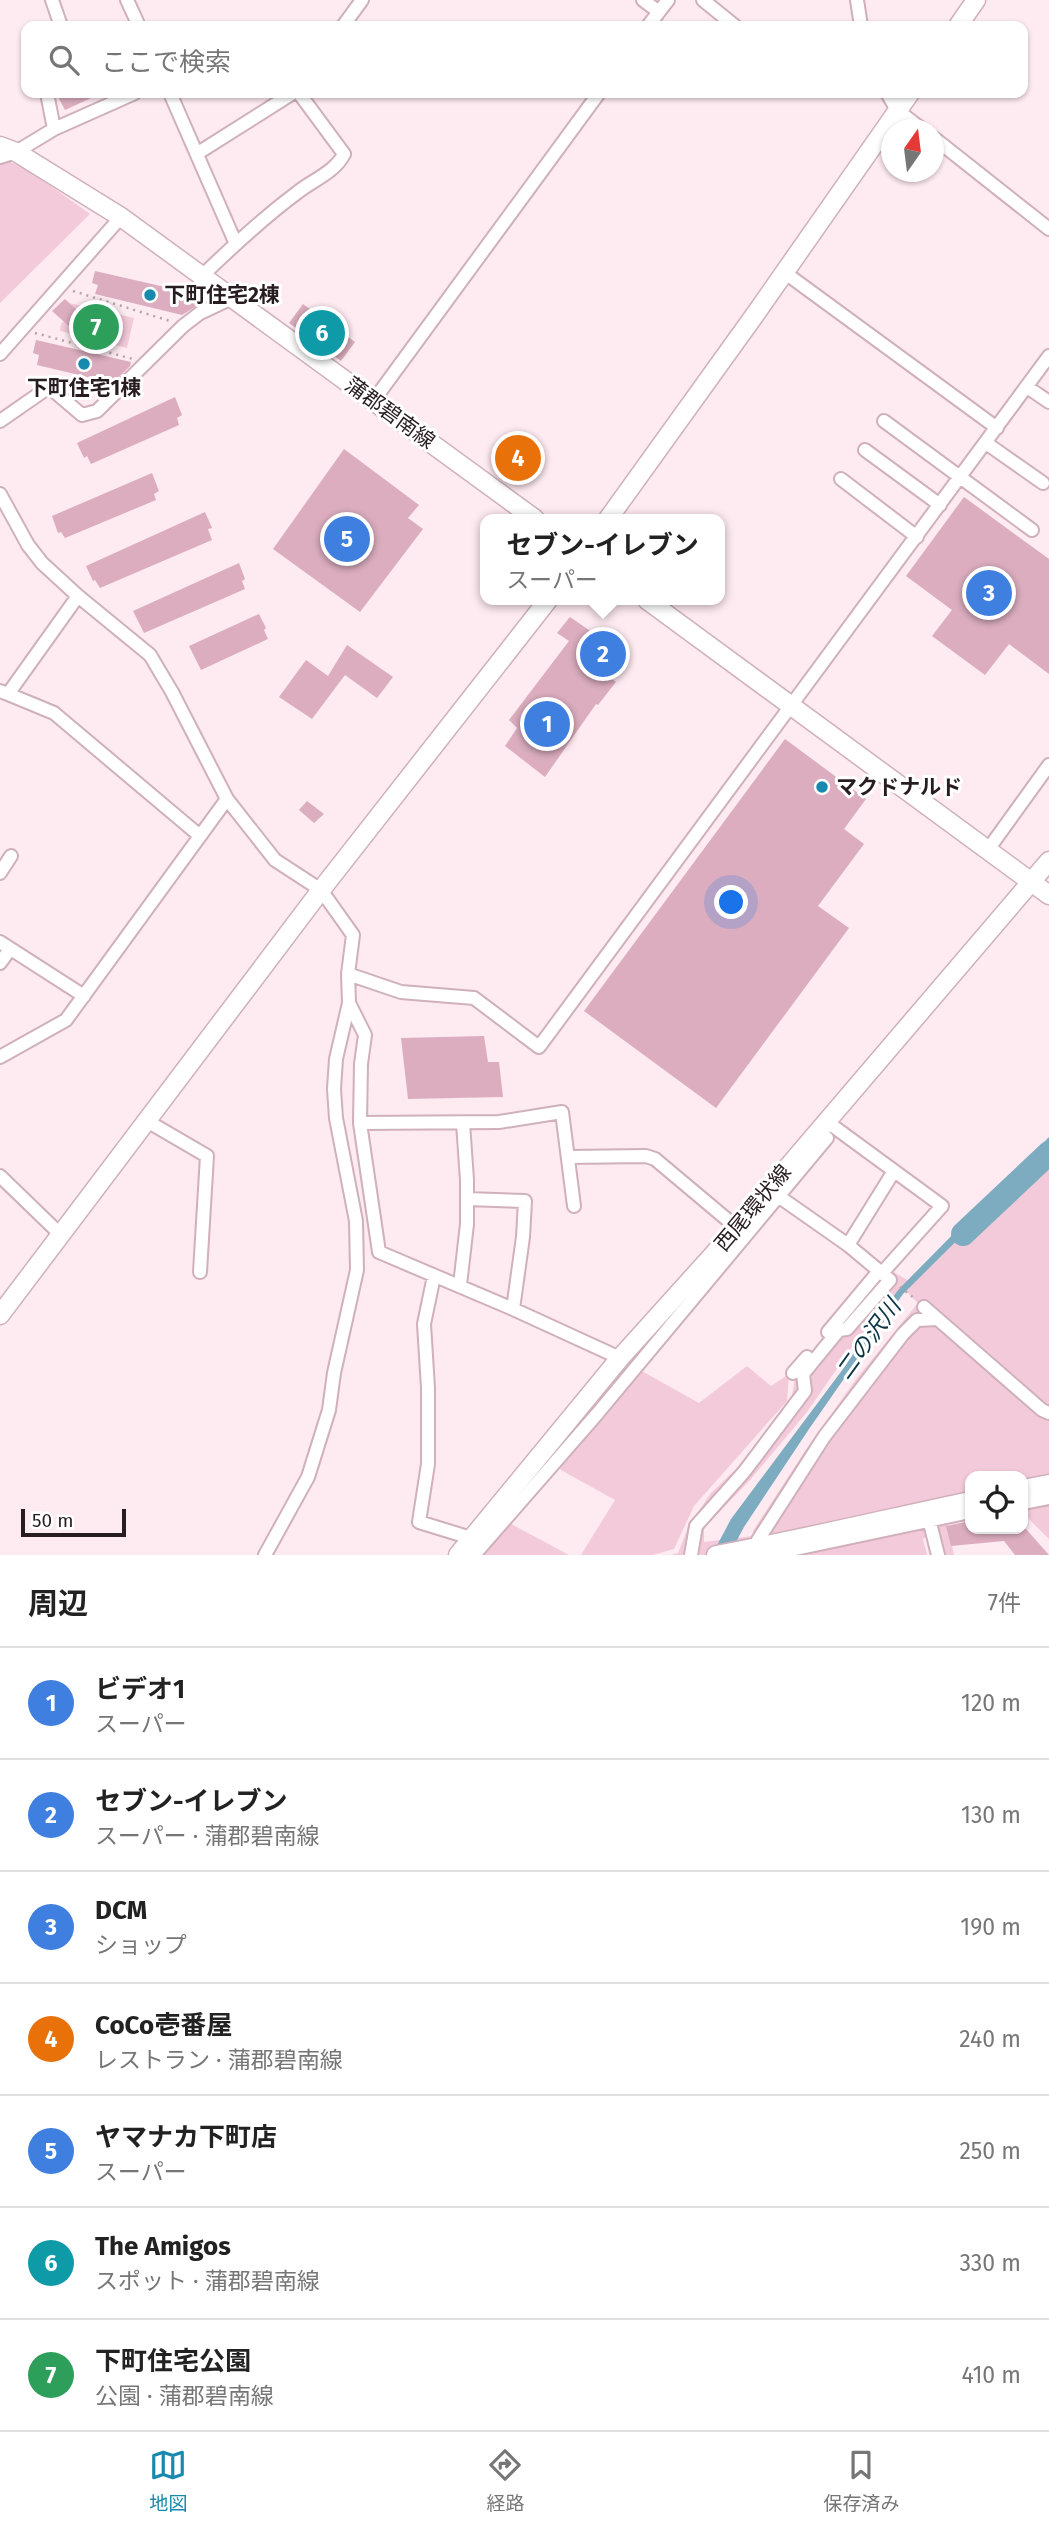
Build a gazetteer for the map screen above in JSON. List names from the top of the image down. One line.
{"streets":{"main road":["蒲郡碧南線","西尾環状線"]},"water":["二の沢川"],"places":["下町住宅2棟","下町住宅1棟","マクドナルド"],"scale_bar":"50 m","north":"top","page":{"search":"ここで検索","pins":["7","6","4","5","3","2","1"],"popup":["セブン-イレブン","スーパー"],"scale":"50 m","heading":["周辺","7件"],"list":[{"mark":"1","name":"ビデオ1","note":"スーパー","value":"120 m"},{"mark":"2","name":"セブン-イレブン","note":"スーパー · 蒲郡碧南線","value":"130 m"},{"mark":"3","name":"DCM","note":"ショップ","value":"190 m"},{"mark":"4","name":"CoCo壱番屋","note":"レストラン · 蒲郡碧南線","value":"240 m"},{"mark":"5","name":"ヤマナカ下町店","note":"スーパー","value":"250 m"},{"mark":"6","name":"The Amigos","note":"スポット · 蒲郡碧南線","value":"330 m"},{"mark":"7","name":"下町住宅公園","note":"公園 · 蒲郡碧南線","value":"410 m"}],"nav":["地図","経路","保存済み"]}}
